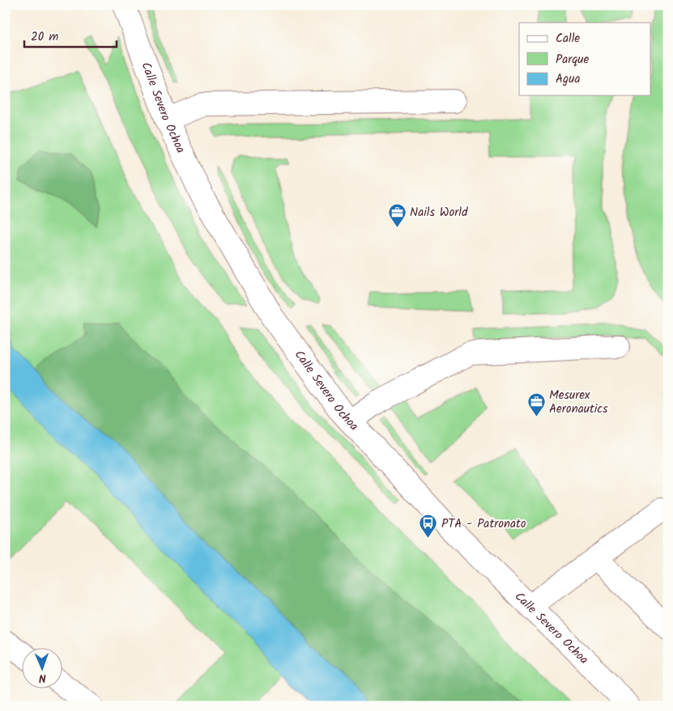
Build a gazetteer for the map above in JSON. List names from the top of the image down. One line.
{"streets":{"street":["Calle Severo Ochoa"]},"places":{"office":["Nails World","Mesurex Aeronautics"],"bus stop":["PTA - Patronato"]},"legend":["Calle","Parque","Agua"],"scale_bar":"20 m","north":"bottom"}
